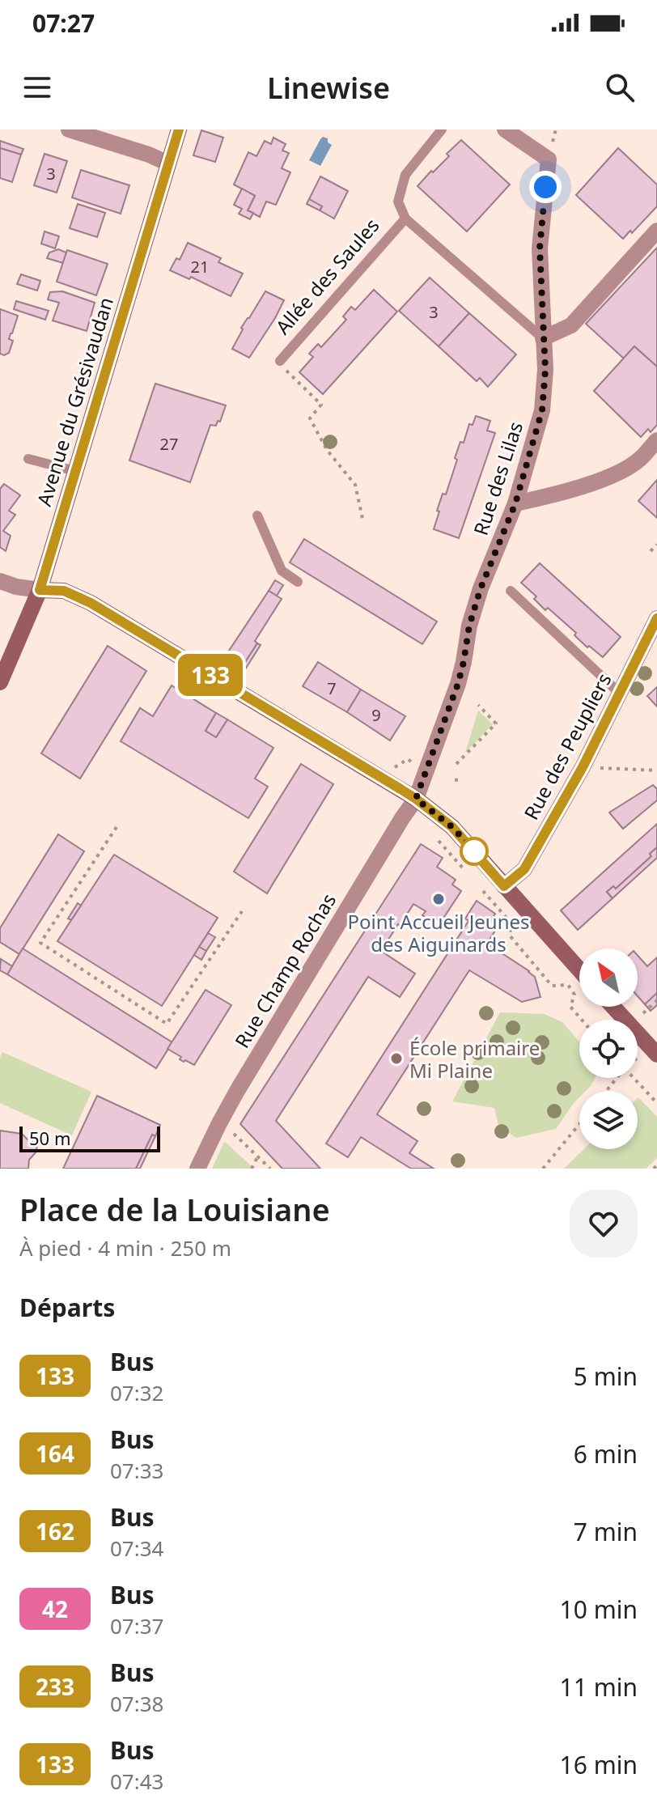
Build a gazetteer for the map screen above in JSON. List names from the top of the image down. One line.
{"streets":{"street":["Avenue du Grésivaudan","Rue des Lilas","Rue des Peupliers","Rue Champ Rochas"],"lane":["Allée des Saules"]},"crossings":[["Allée des Saules","Rue des Lilas"],["Rue des Lilas","Rue Champ Rochas"]],"places":["Point Accueil Jeunes des Aiguinards","École primaire Mi Plaine"],"lines":["bus line 133"],"house_numbers":["3","21","3","27","7","9"],"scale_bar":"50 m","north":"top left","page":{"status":"07:27","header":"Linewise","on_map":"133","scale":"50 m","heading":[["Place de la Louisiane","À pied · 4 min · 250 m"],"Départs"],"list":[{"mark":"133","name":"Bus","note":"07:32","value":"5 min"},{"mark":"164","name":"Bus","note":"07:33","value":"6 min"},{"mark":"162","name":"Bus","note":"07:34","value":"7 min"},{"mark":"42","name":"Bus","note":"07:37","value":"10 min"},{"mark":"233","name":"Bus","note":"07:38","value":"11 min"},{"mark":"133","name":"Bus","note":"07:43","value":"16 min"}]}}
